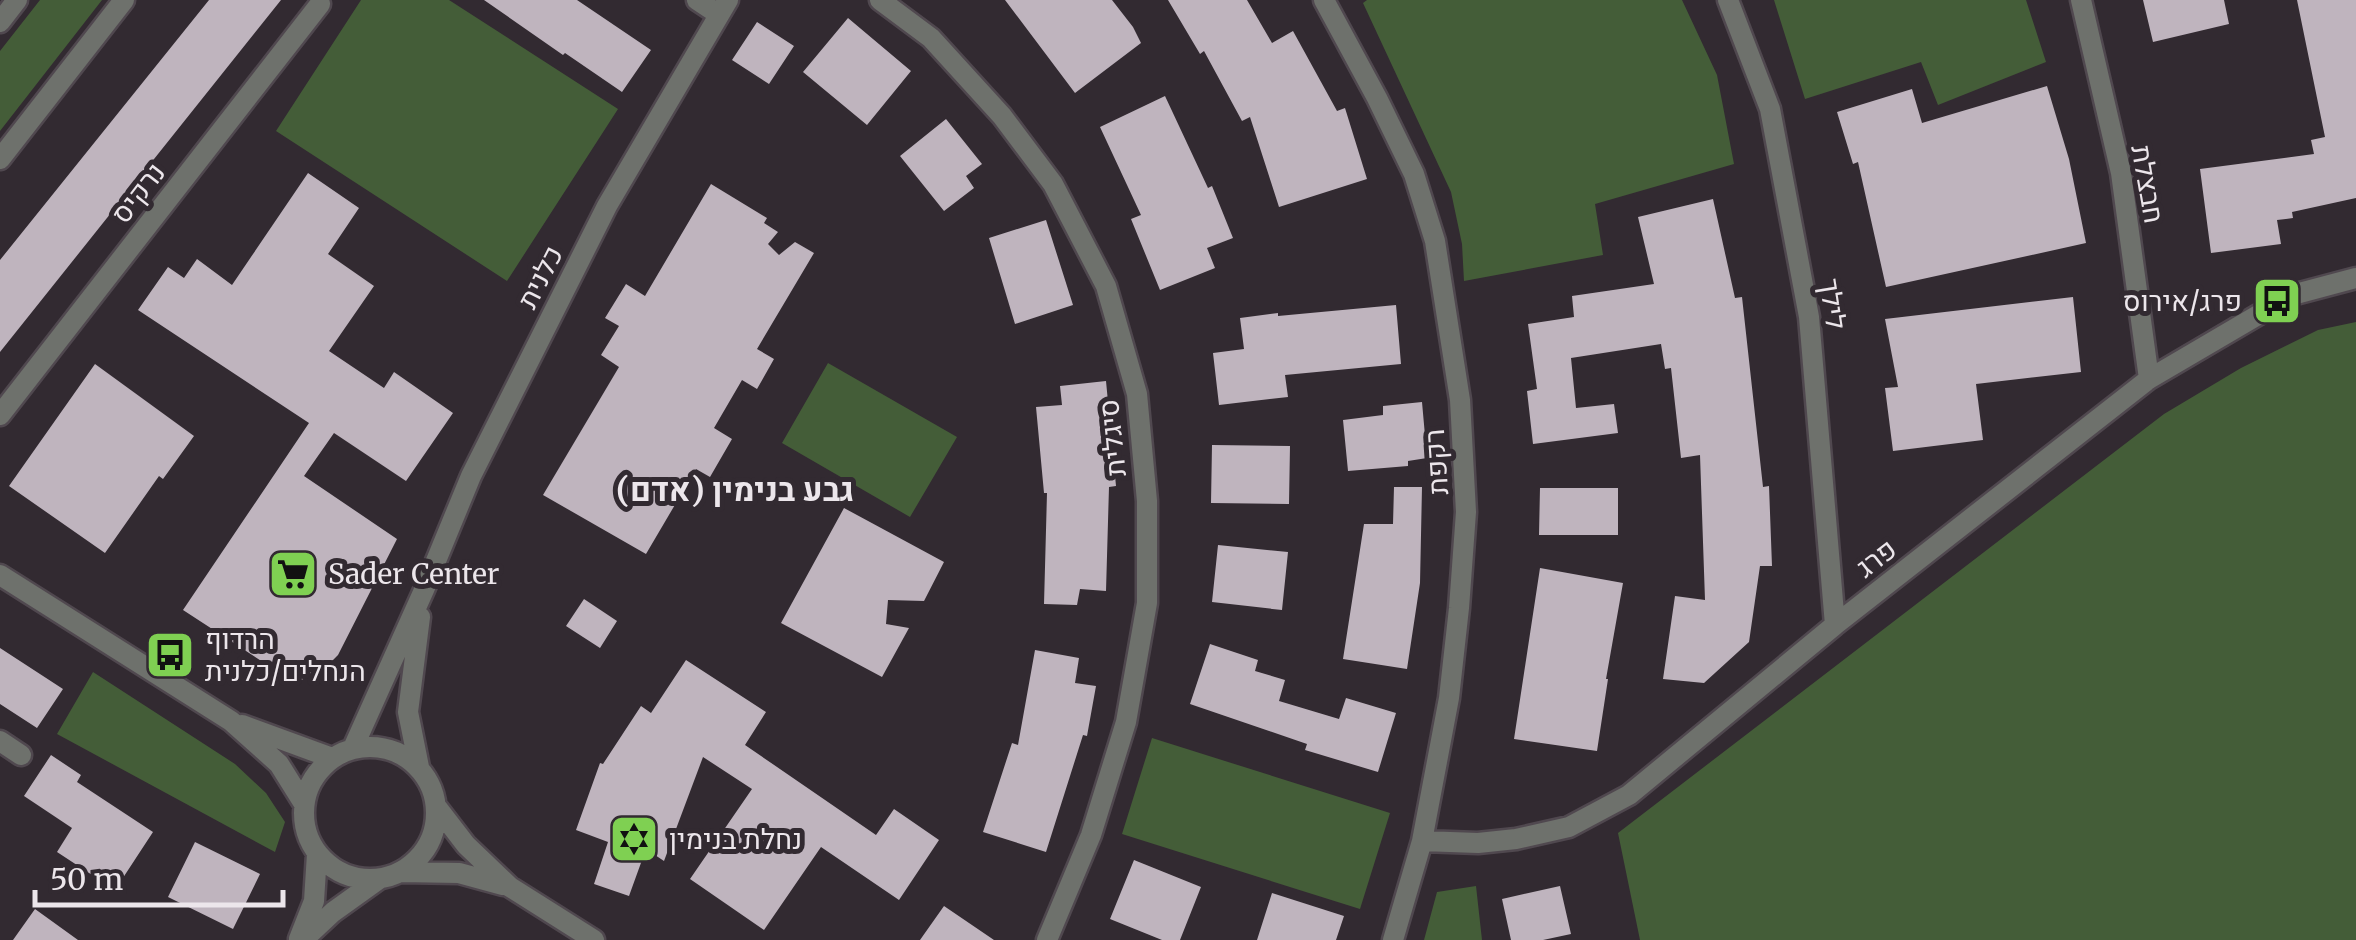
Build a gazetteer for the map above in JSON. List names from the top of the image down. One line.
{"streets":{"street":["חבצלת","נרקיס","כלנית","לילך","סיגלית","רקפת","פרג"]},"crossings":[["חבצלת","פרג"],["לילך","פרג"],["רקפת","פרג"]],"districts":["גבע בנימין (אדם)"],"places":{"bus stop":["פרג/אירוס","הרדוף הנחלים/כלנית"],"supermarket":["Sader Center"],"synagogue":["נחלת בנימין"]},"scale_bar":"50 m"}
